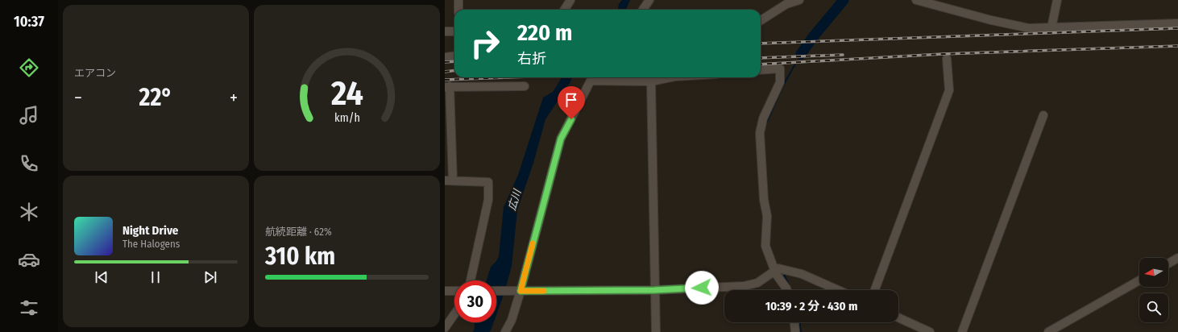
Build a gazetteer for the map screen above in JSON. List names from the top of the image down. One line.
{"water":["広川"],"north":"left","page":{"tabs":"10:37","tile":["エアコン",["航続距離 · 62%","310 km"]],"turn":["220 m","右折"],"heat":["−","22°","+"],"song":["Night Drive","The Halogens"],"limit":"30","trip":"10:39 · 2 分 · 430 m","gauge":["24","km/h"]}}
